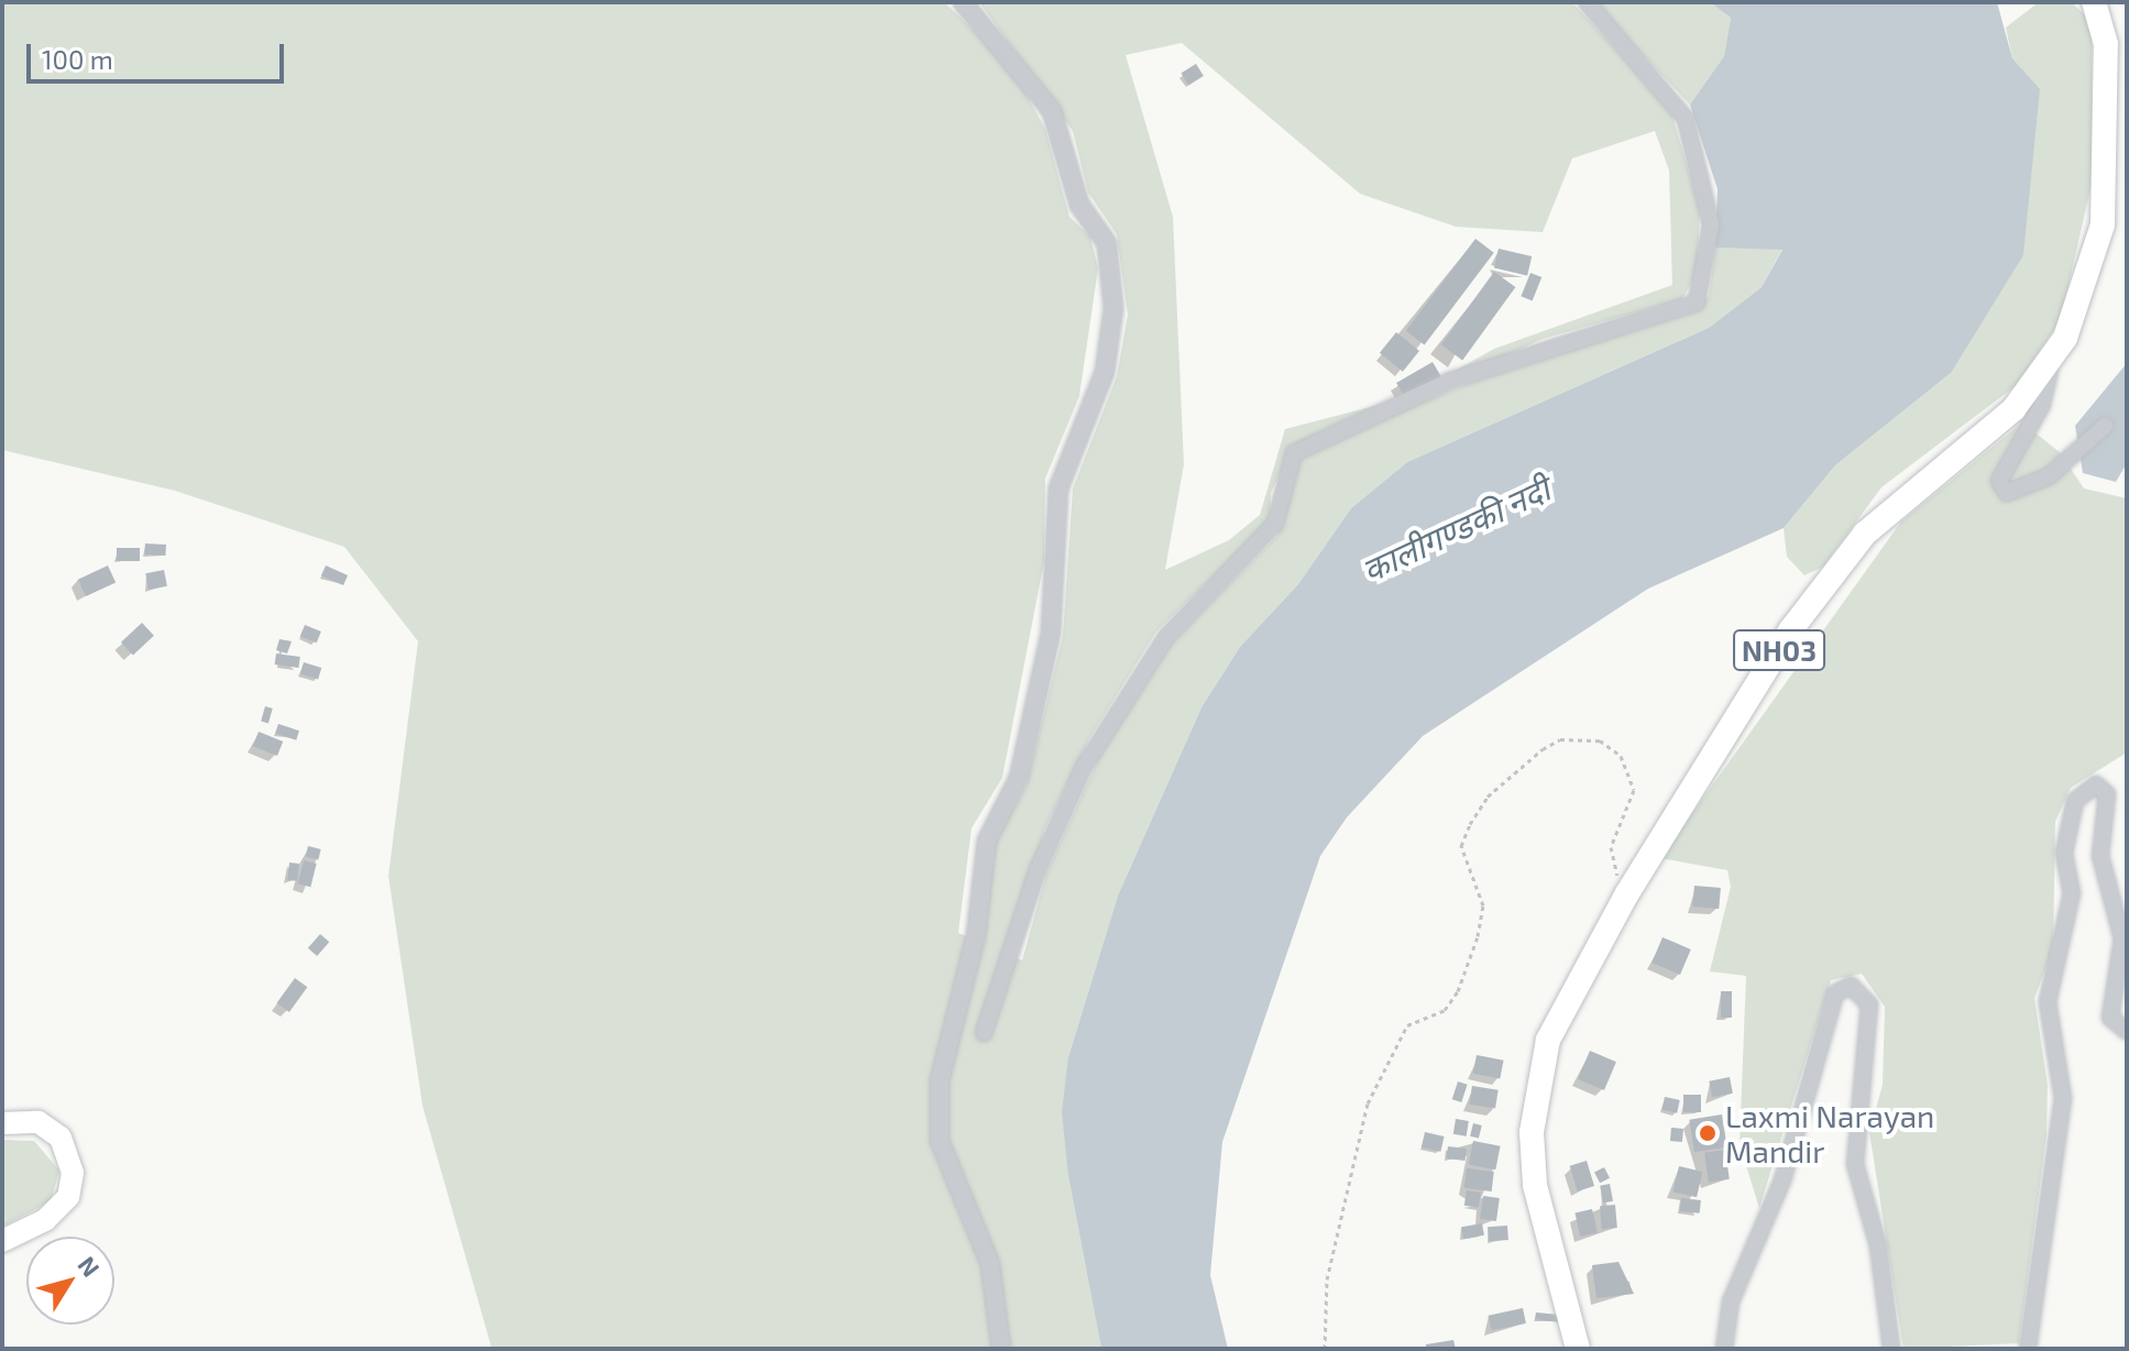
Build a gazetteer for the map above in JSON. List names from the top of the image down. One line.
{"streets":{"highway":["NH03"]},"water":["कालीगण्डकी नदी"],"places":["Laxmi Narayan Mandir"],"scale_bar":"100 m","north":"top right"}
